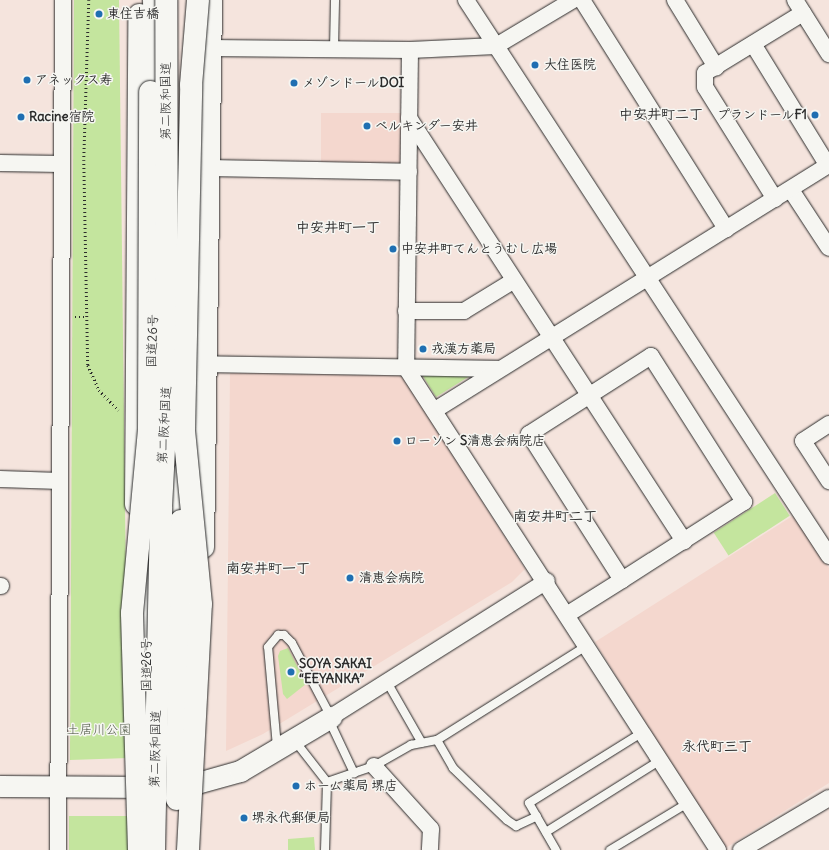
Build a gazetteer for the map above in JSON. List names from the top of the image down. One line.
{"streets":{"highway":["第二阪和国道","国道26号"]},"districts":["中安井町二丁","中安井町一丁","南安井町二丁","南安井町一丁","永代町三丁"],"parks":["土居川公園"],"places":["東住吉橋","大住医院","アネックス寿","メゾンドールDOI","プランドールF1","Racine宿院","ベルキンダー安井","中安井町てんとうむし広場","戎漢方薬局","ローソン S清恵会病院店","清恵会病院","SOYA SAKAI “EEYANKA”","ホーム薬局 堺店","堺永代郵便局"]}
